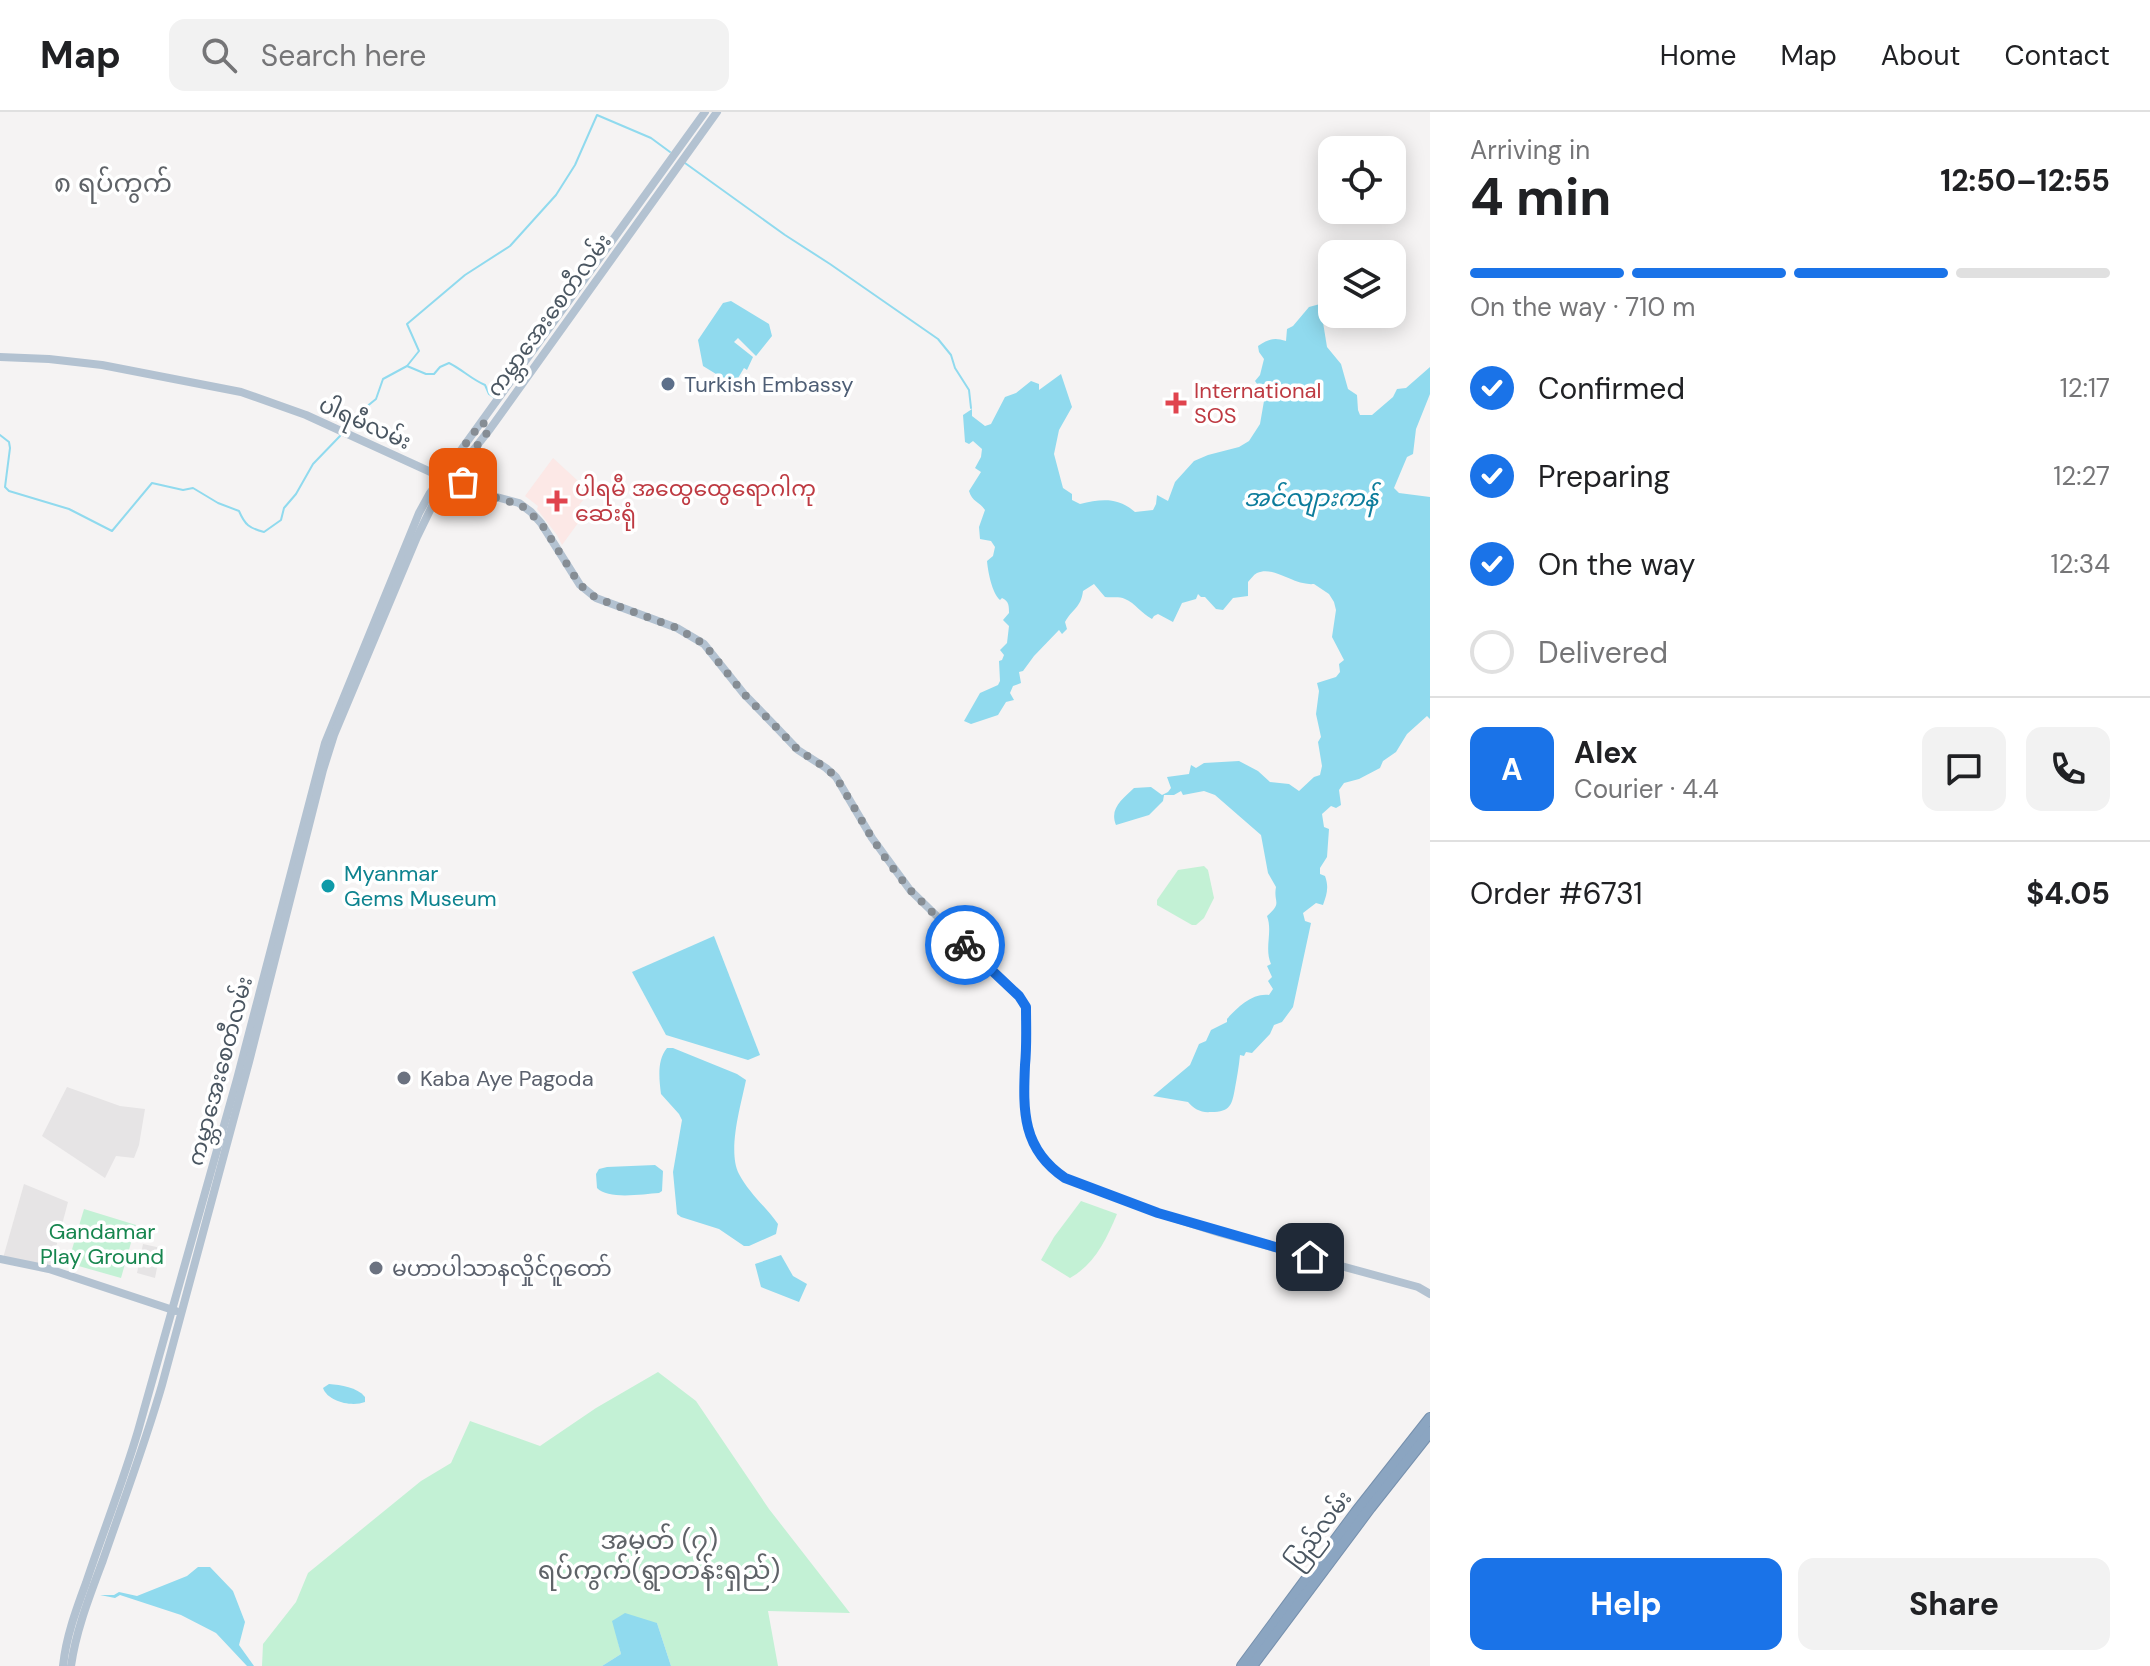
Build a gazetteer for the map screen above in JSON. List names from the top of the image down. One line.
{"streets":{"highway":["ပြည်လမ်း"],"main road":["ကမ္ဘာအေးစေတီလမ်း","ပါရမီလမ်း"]},"crossings":[["ကမ္ဘာအေးစေတီလမ်း","ပါရမီလမ်း"]],"districts":["၈ ရပ်ကွက်","အမှတ် (၇) ရပ်ကွက်(ရွာတန်းရှည်)"],"water":["အင်လျားကန်"],"parks":["Gandamar Play Ground"],"places":{"other":["Turkish Embassy","Myanmar Gems Museum","Kaba Aye Pagoda","မဟာပါသာနလှိုင်ဂူတော်"],"health":["International SOS","ပါရမီ အထွေထွေရောဂါကု ဆေးရုံ"]},"page":{"header":"Map","search":"Search here","nav":["Home","Map","About","Contact"],"heading":["4 min","Arriving in","12:50–12:55"],"panel":["Alex","Courier · 4.4","Order #6731","$4.05"],"bar":"On the way · 710 m","list":[["Confirmed","12:17"],["Preparing","12:27"],["On the way","12:34"],"Delivered"],"round":"A","buttons":["Help","Share"]}}
